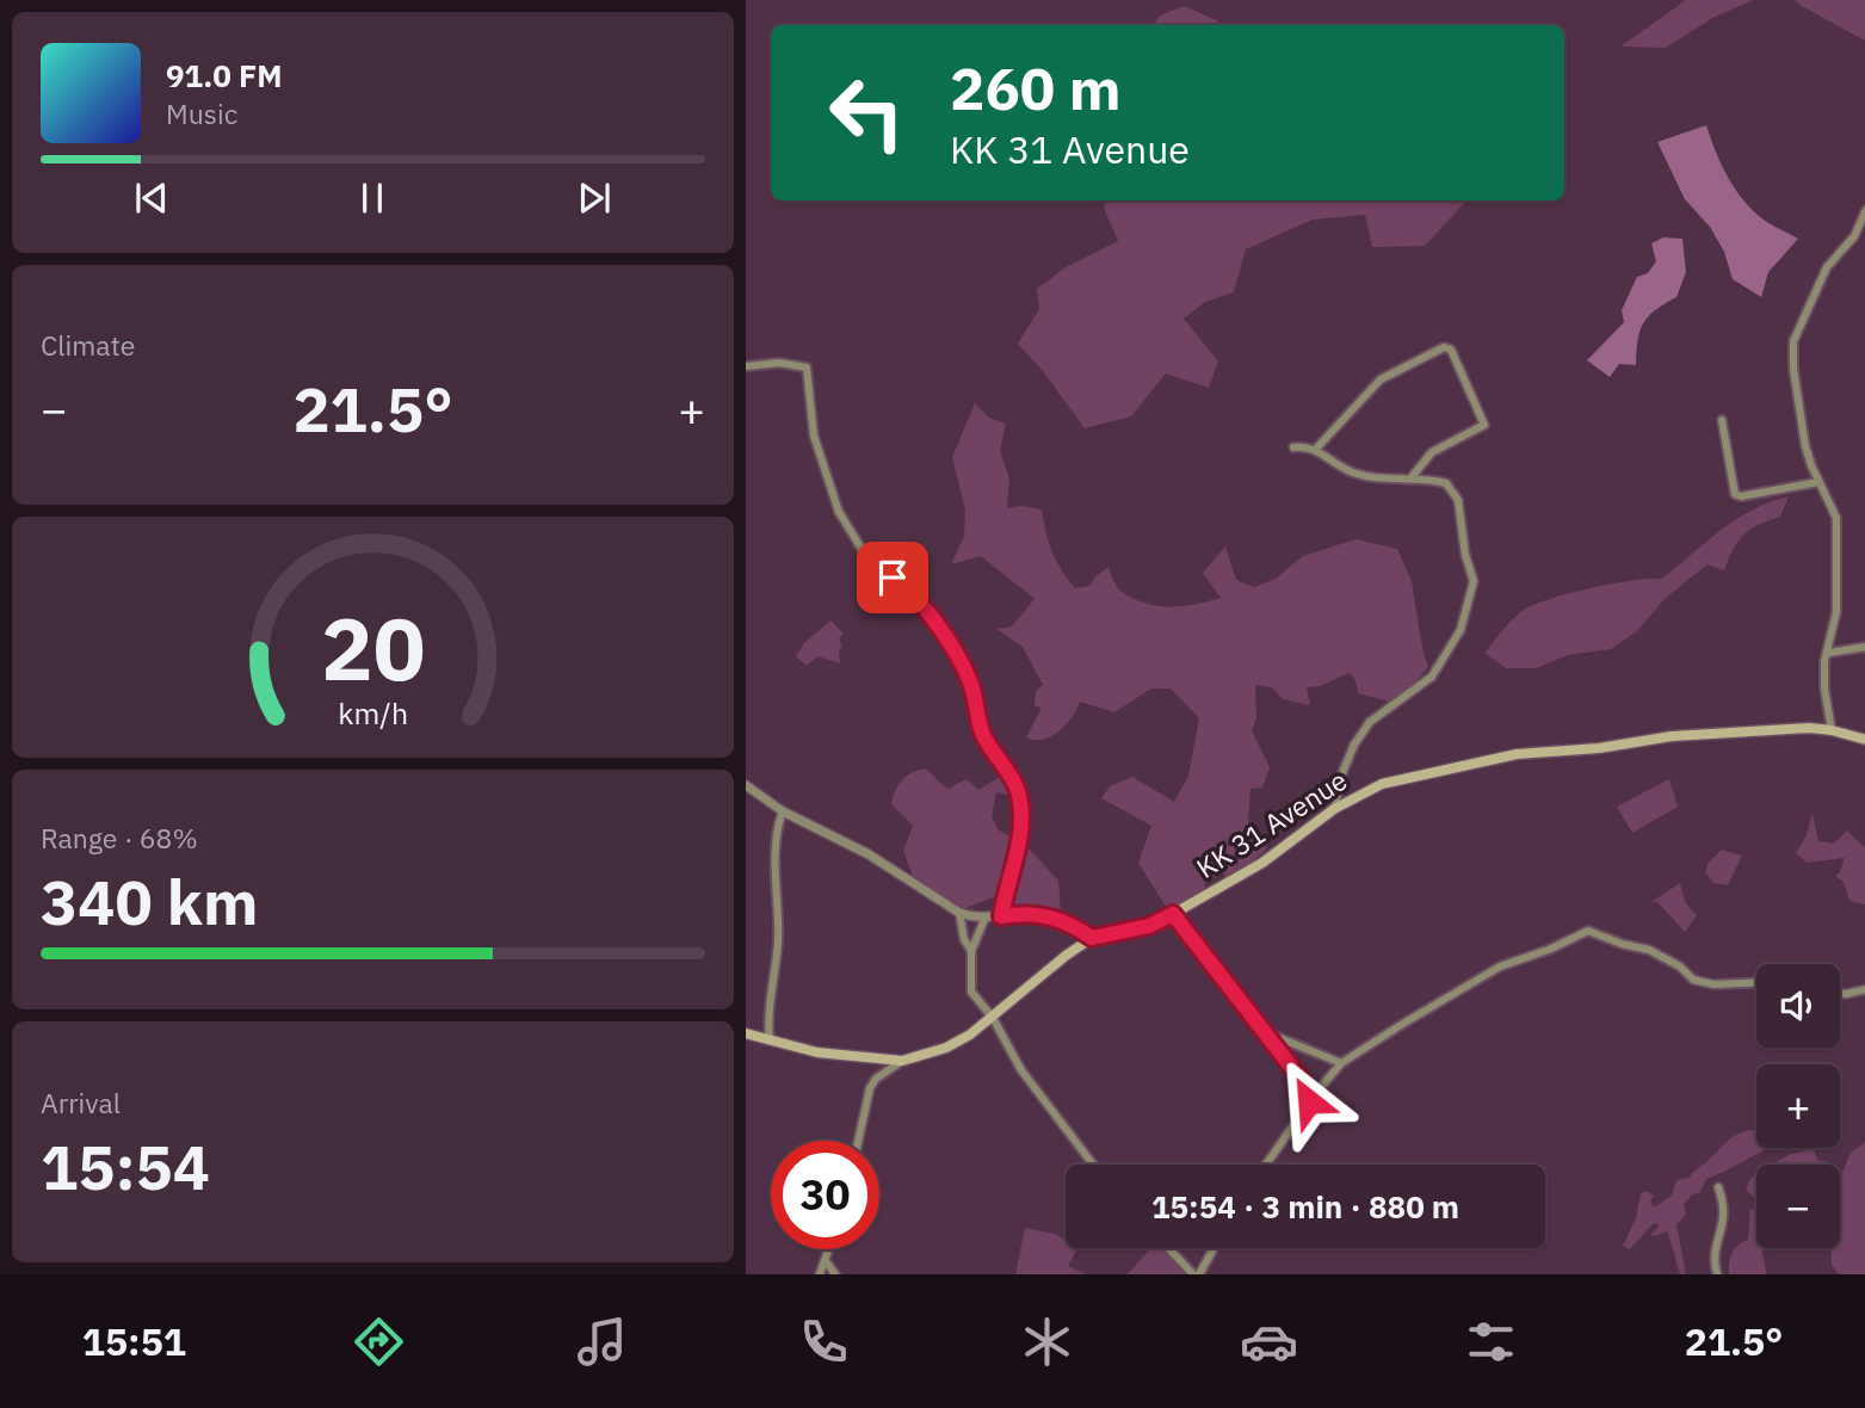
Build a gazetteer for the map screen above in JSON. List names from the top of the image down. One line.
{"streets":{"main road":["KK 31 Avenue"]},"page":{"turn":["260 m","KK 31 Avenue"],"song":["91.0 FM","Music"],"tile":["Climate",["Range · 68%","340 km"],["Arrival","15:54"]],"heat":["−","21.5°","+"],"map_buttons":["+","−"],"limit":"30","trip":"15:54 · 3 min · 880 m","tabs":["15:51","21.5°"],"gauge":["20","km/h"]}}
